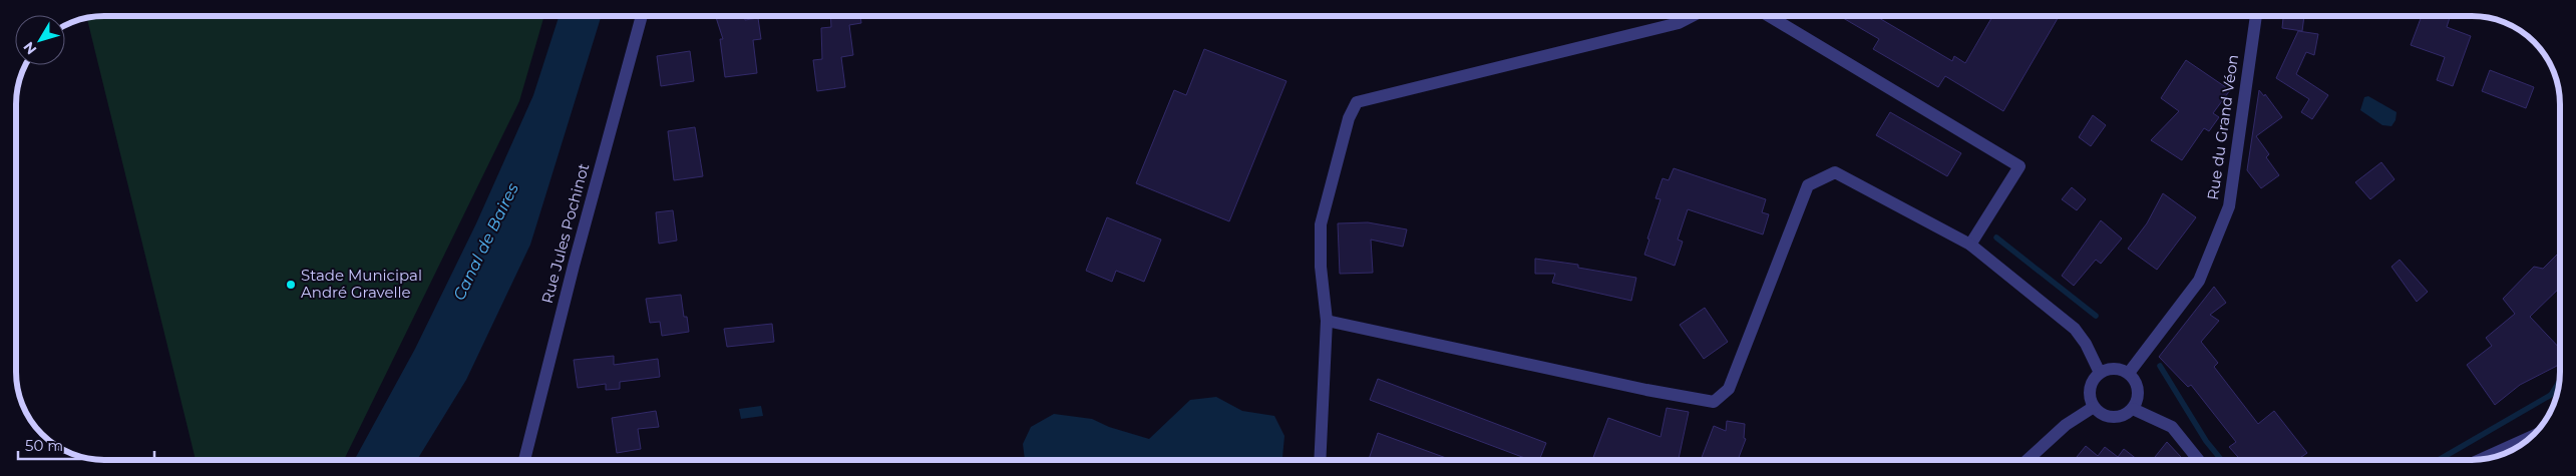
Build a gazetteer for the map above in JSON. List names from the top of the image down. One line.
{"streets":{"street":["Rue du Grand Véon","Rue Jules Pochinot"]},"water":["Canal de Baires"],"places":["Stade Municipal André Gravelle"],"scale_bar":"50 m","north":"bottom left"}
